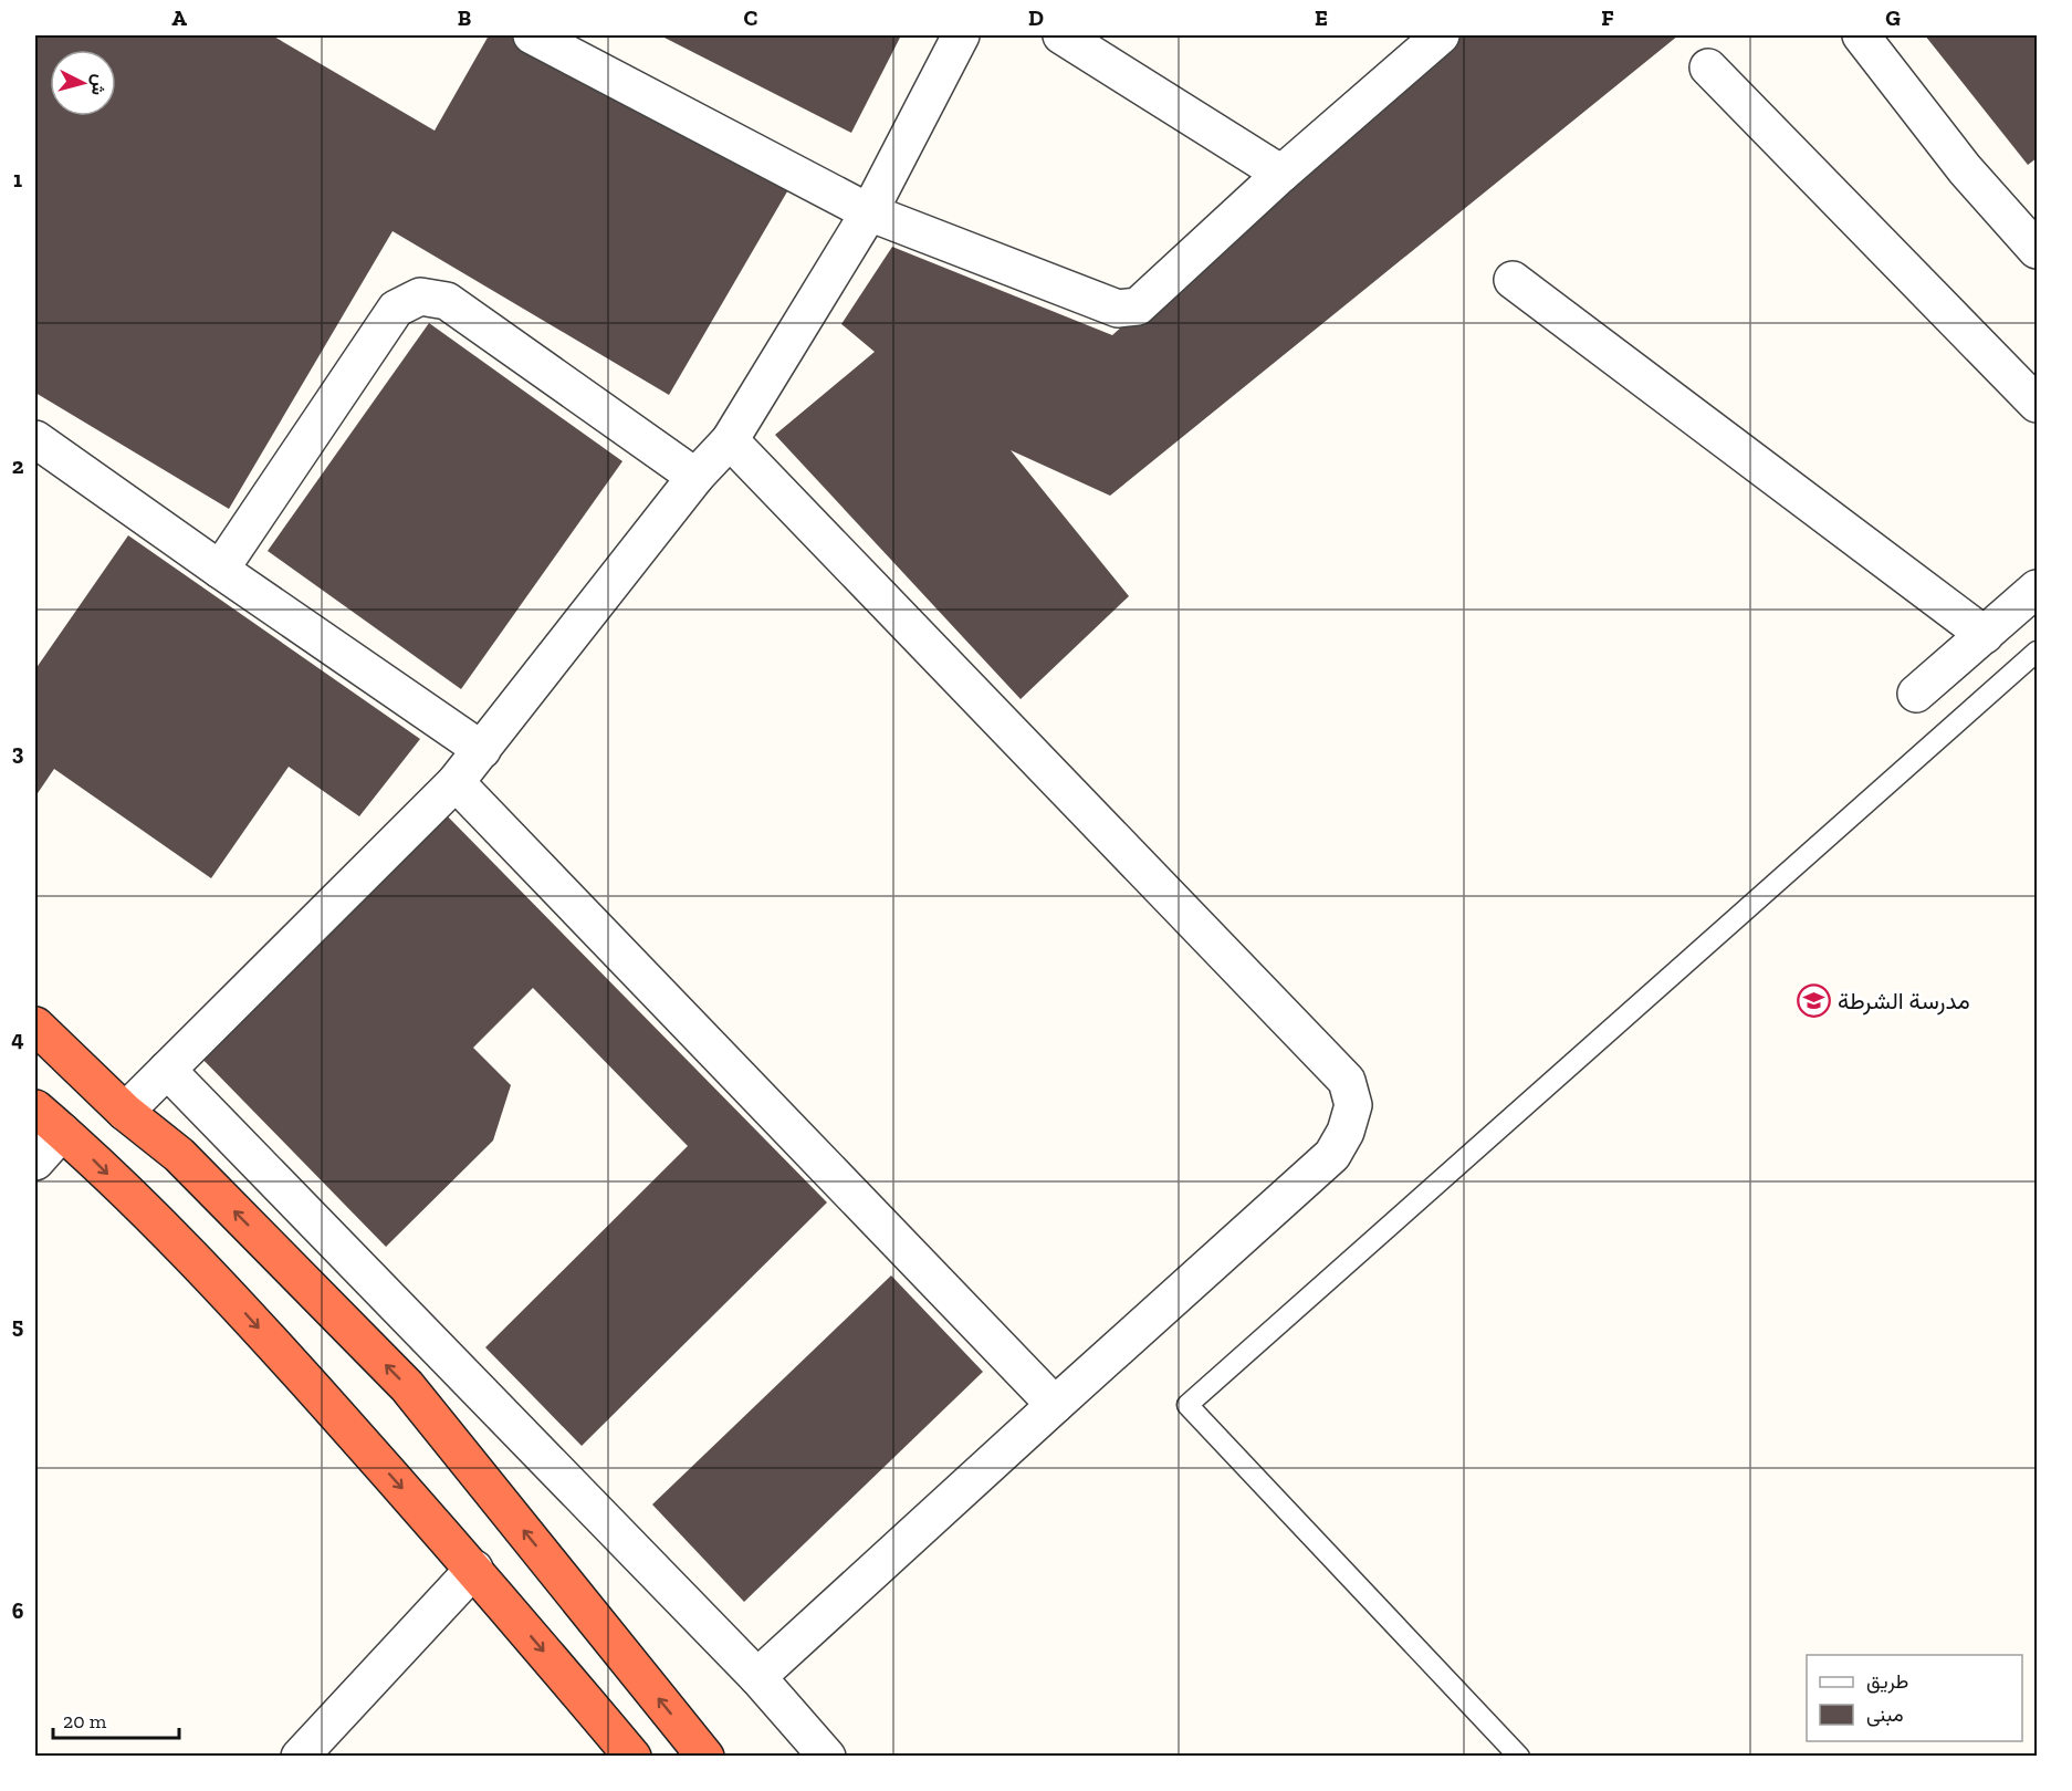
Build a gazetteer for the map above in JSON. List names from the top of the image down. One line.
{"places":{"school or university":["مدرسة الشرطة"]},"legend":["طريق","مبنى"],"scale_bar":"20 m","north":"right","grid":{"columns":["A","B","C","D","E","F","G"],"rows":["1","2","3","4","5","6"]}}
